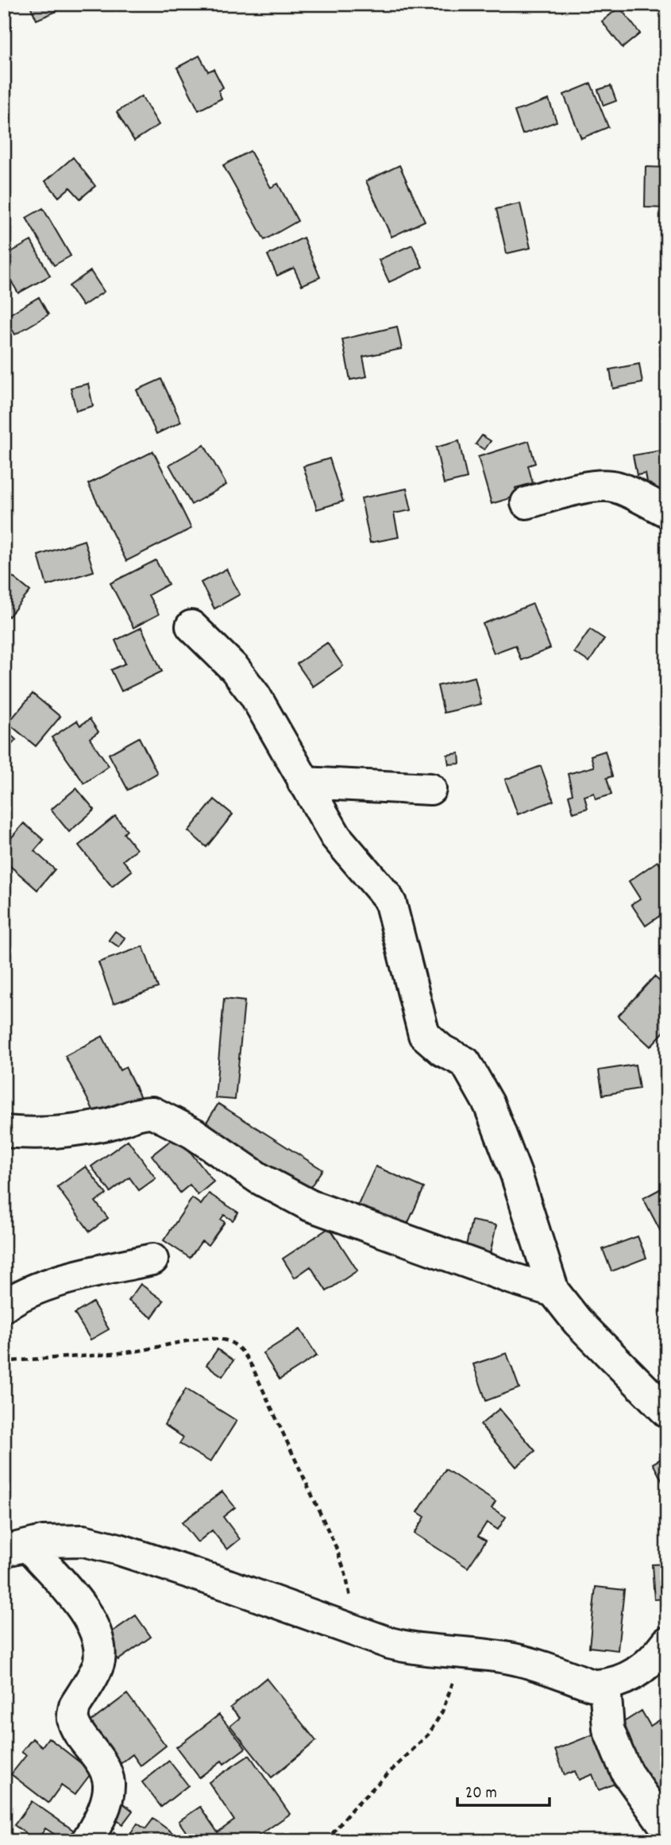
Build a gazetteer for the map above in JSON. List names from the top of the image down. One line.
{"scale_bar":"20 m"}
